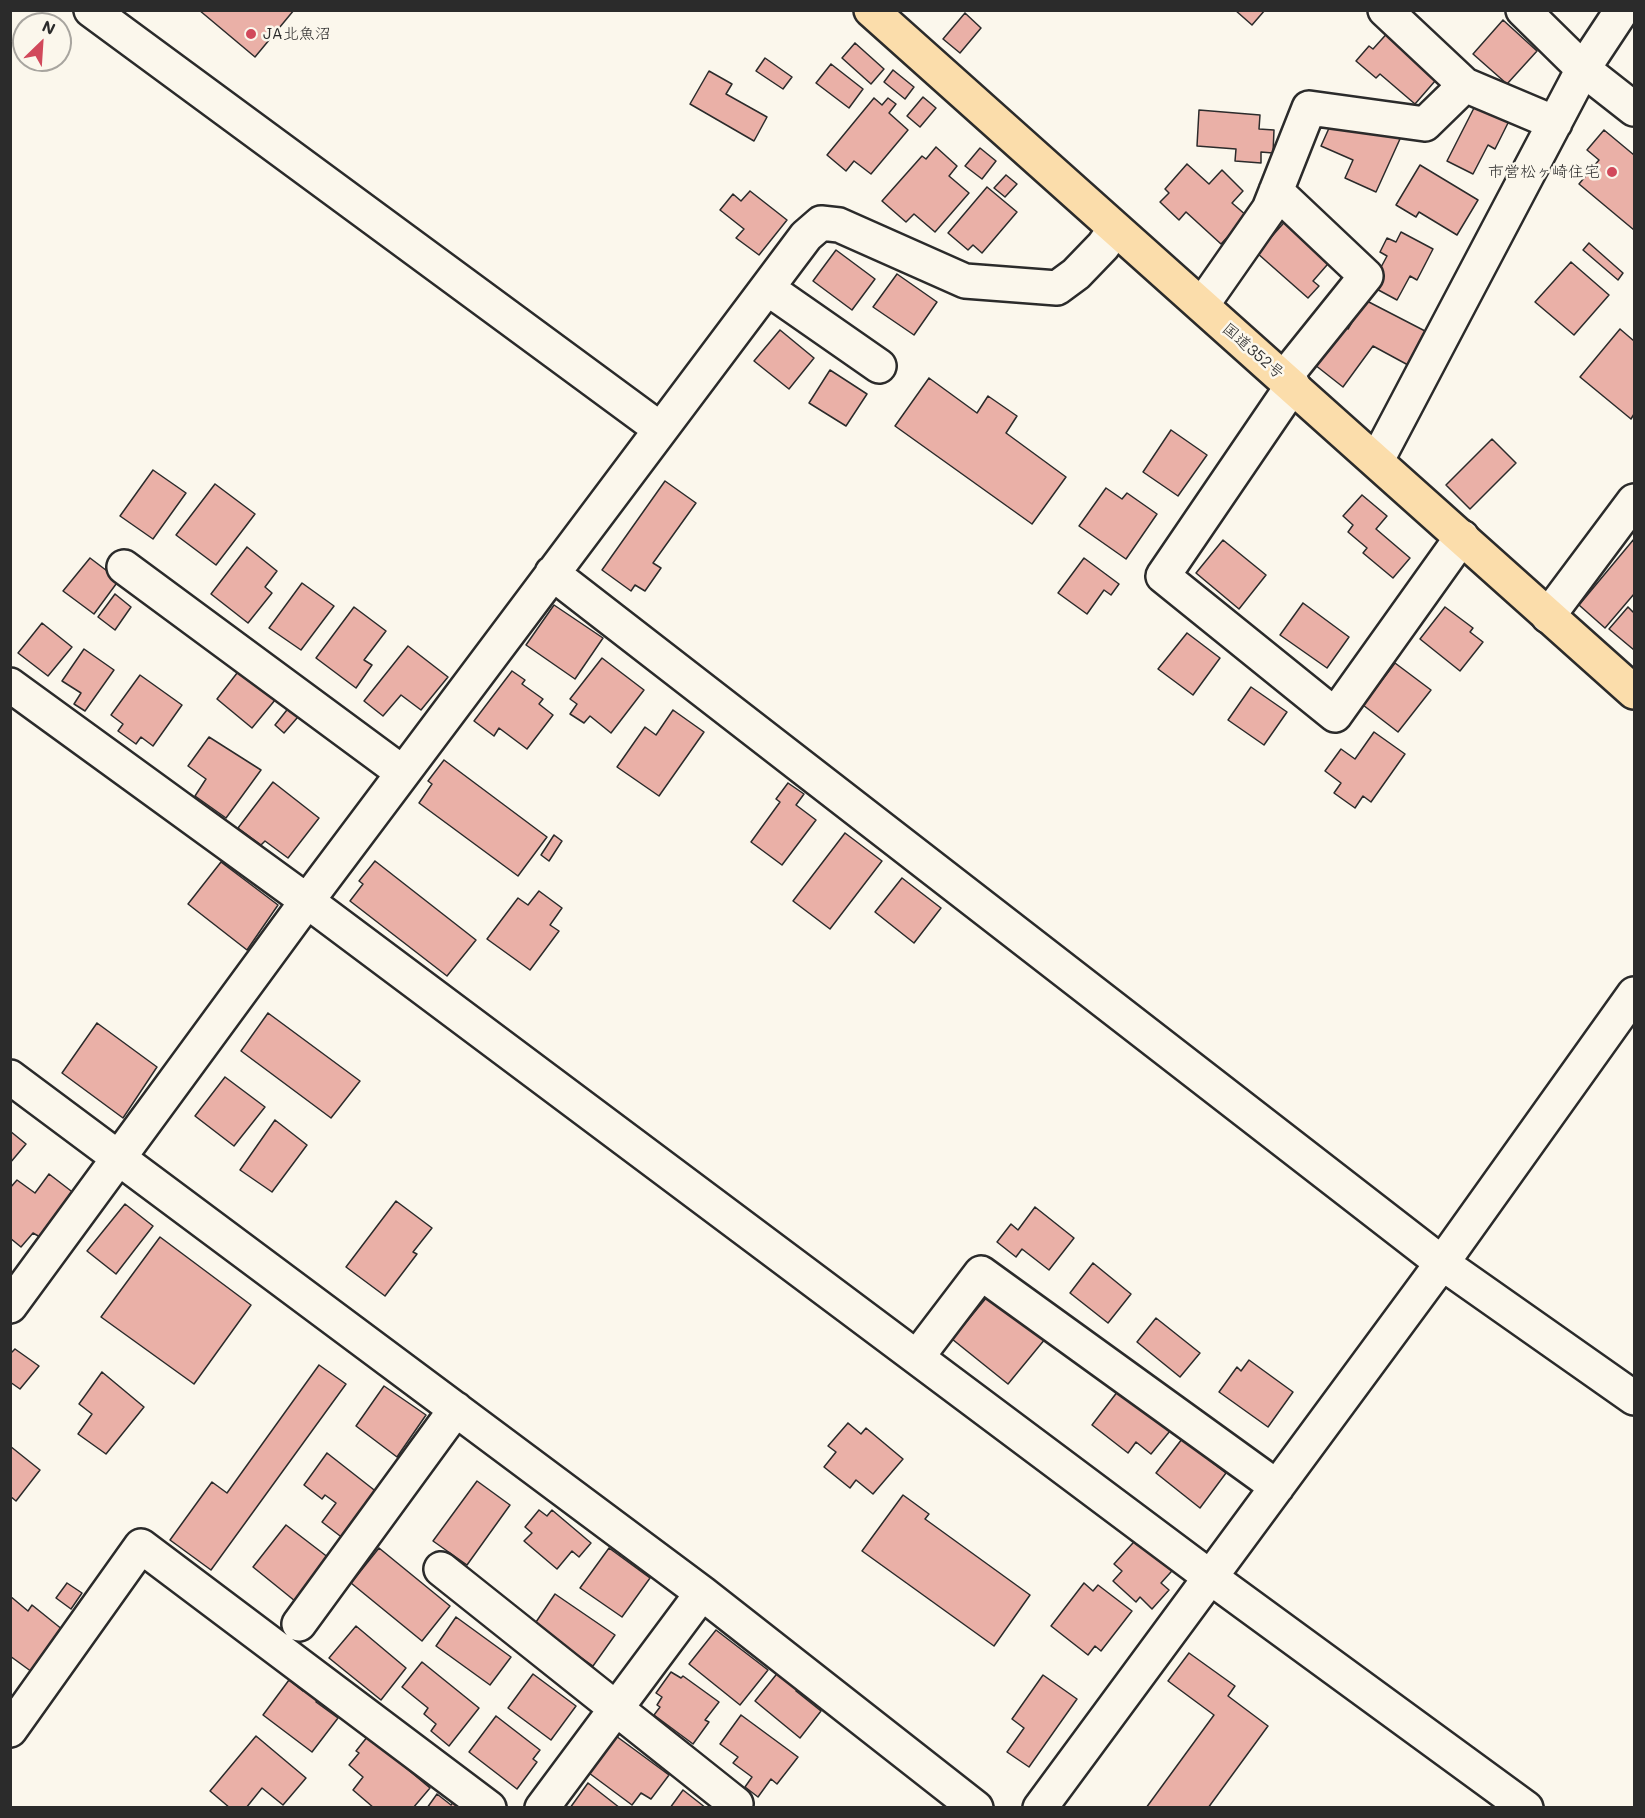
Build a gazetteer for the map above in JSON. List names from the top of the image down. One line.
{"streets":{"highway":["国道352号"]},"places":["JA北魚沼","市営松ヶ崎住宅"],"north":"top right"}
